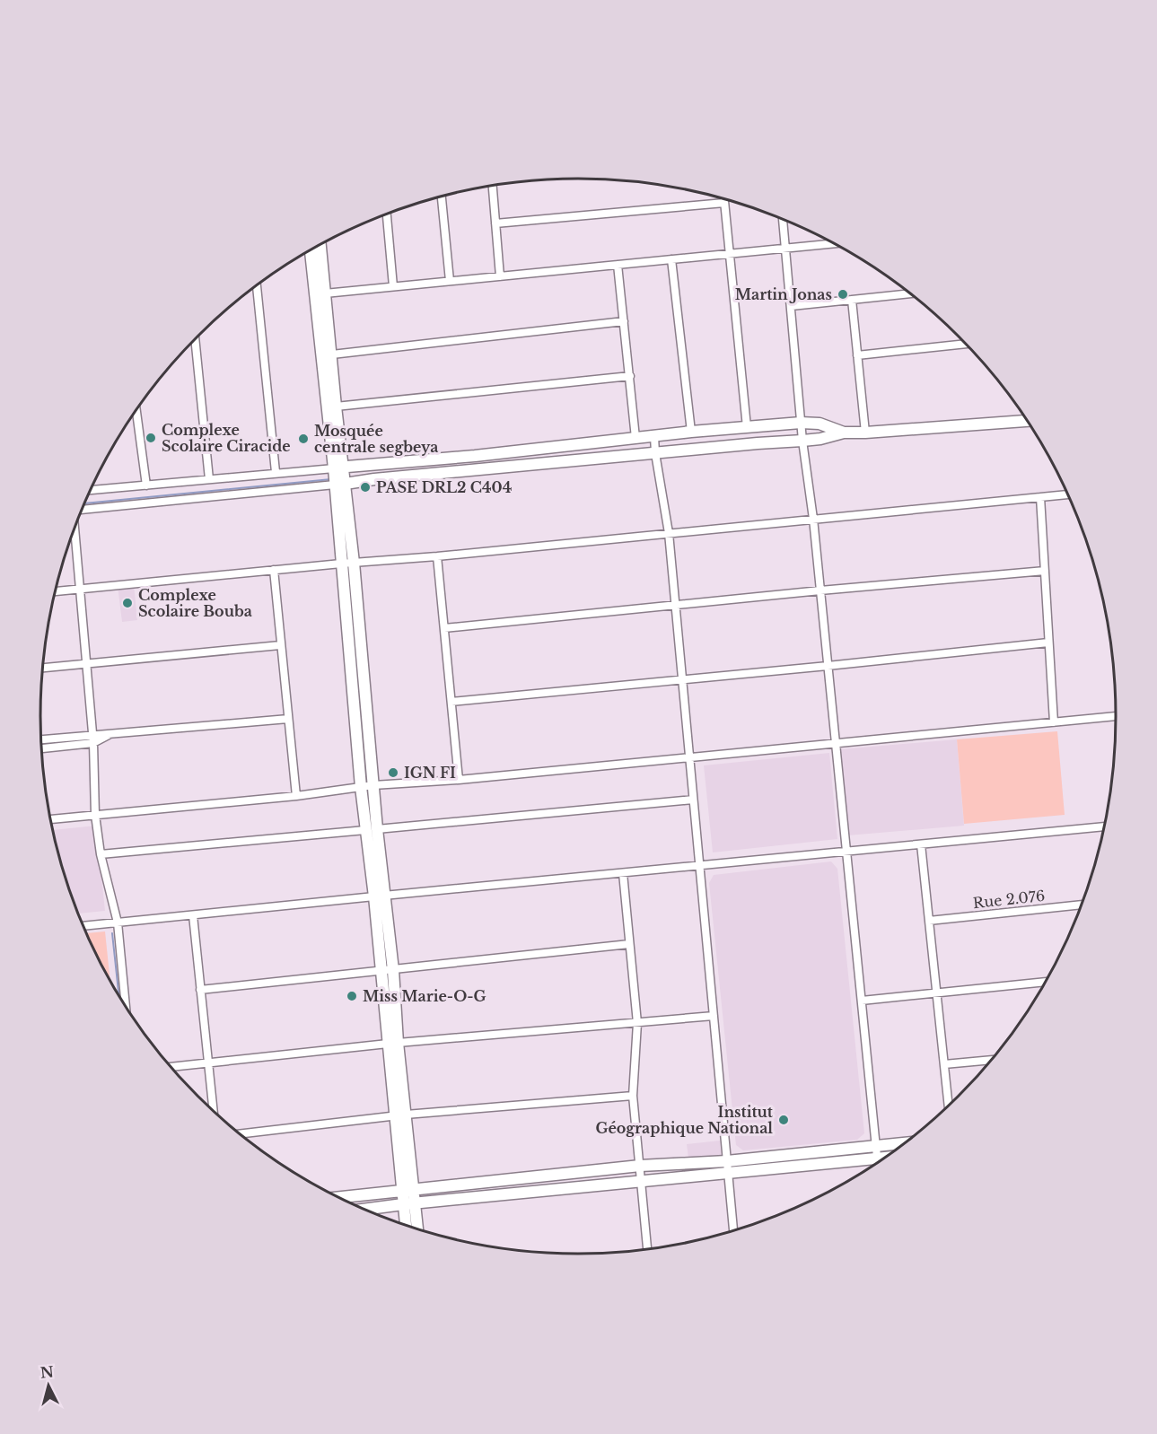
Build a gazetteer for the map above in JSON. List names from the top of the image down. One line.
{"streets":{"street":["Rue 2.076"]},"places":["Martin Jonas","Complexe Scolaire Ciracide","Mosquée centrale segbeya","PASE DRL2 C404","Complexe Scolaire Bouba","IGN FI","Miss Marie-O-G","Institut Géographique National"],"north":"top"}
